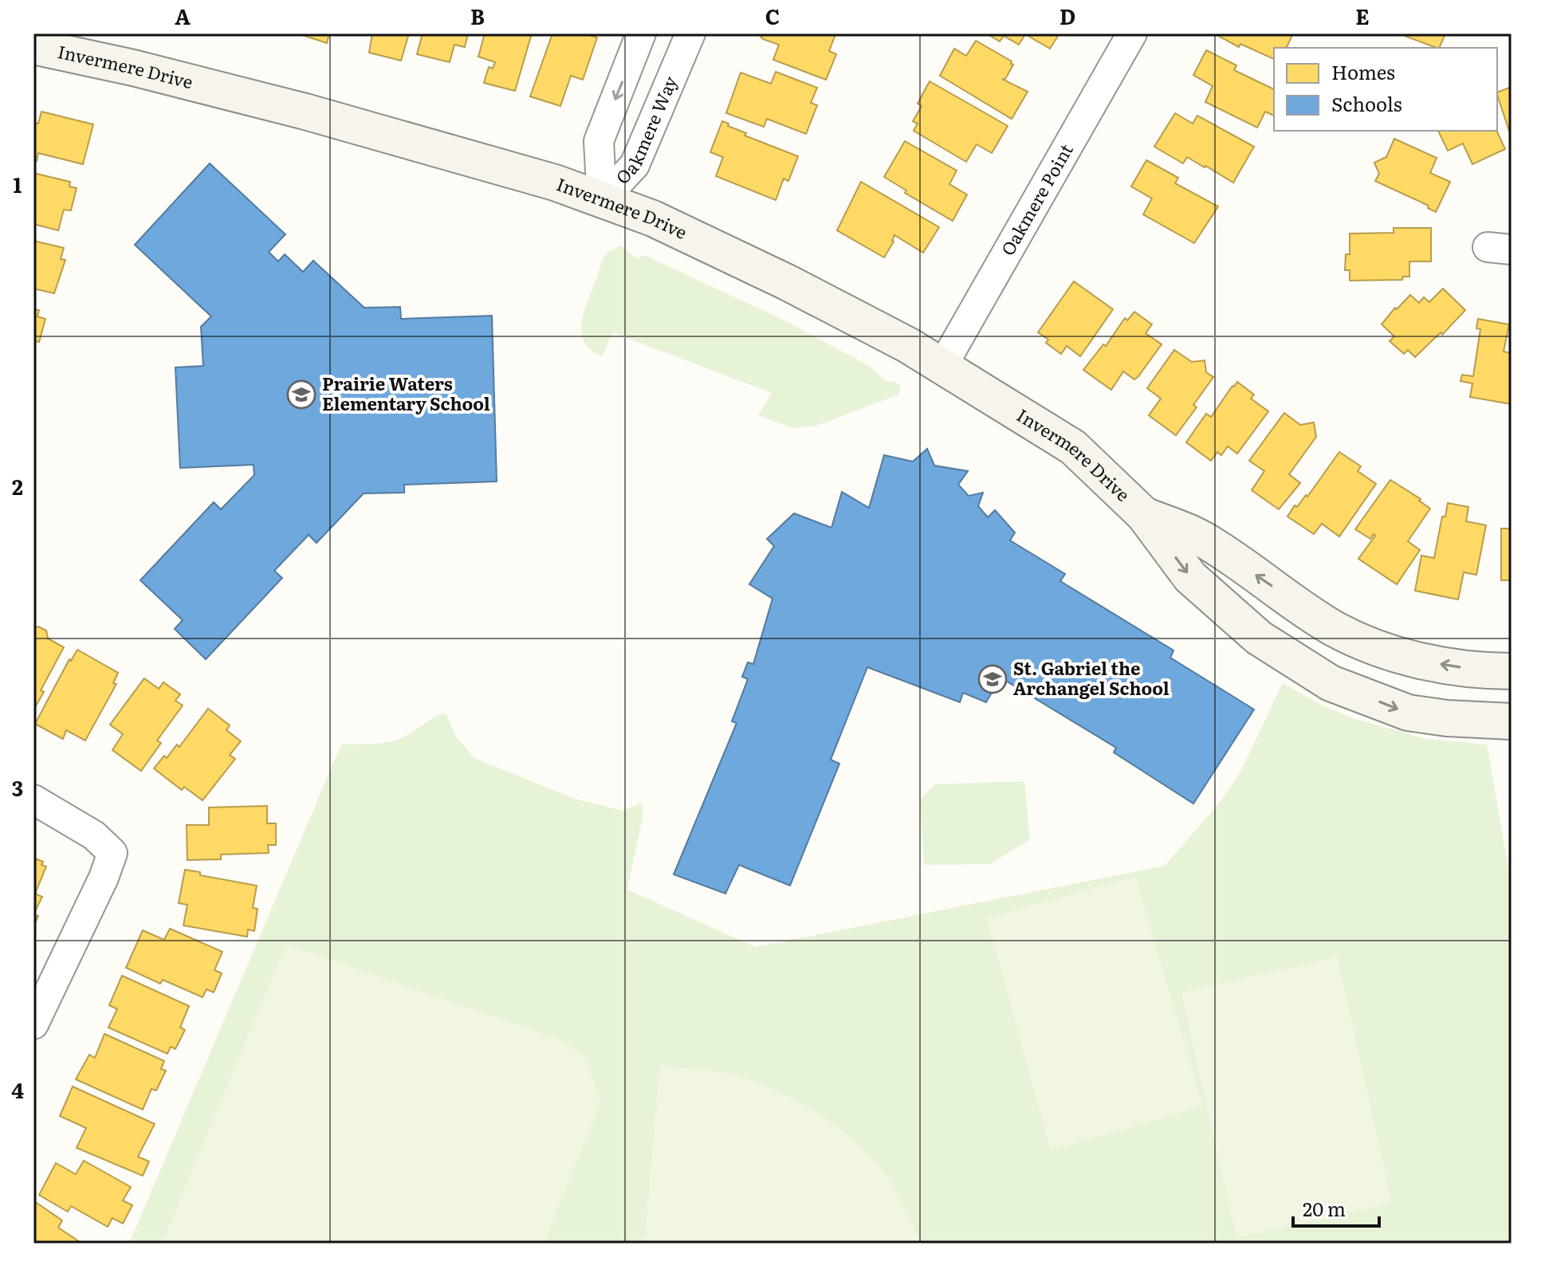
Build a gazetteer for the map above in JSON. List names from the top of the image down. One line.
{"streets":{"street":["Invermere Drive","Oakmere Way","Oakmere Point"]},"crossings":[["Invermere Drive","Oakmere Way"],["Invermere Drive","Oakmere Point"]],"places":{"school or university":["Prairie Waters Elementary School","St. Gabriel the Archangel School"]},"legend":["Homes","Schools"],"scale_bar":"20 m","grid":{"columns":["A","B","C","D","E"],"rows":["1","2","3","4"]}}
